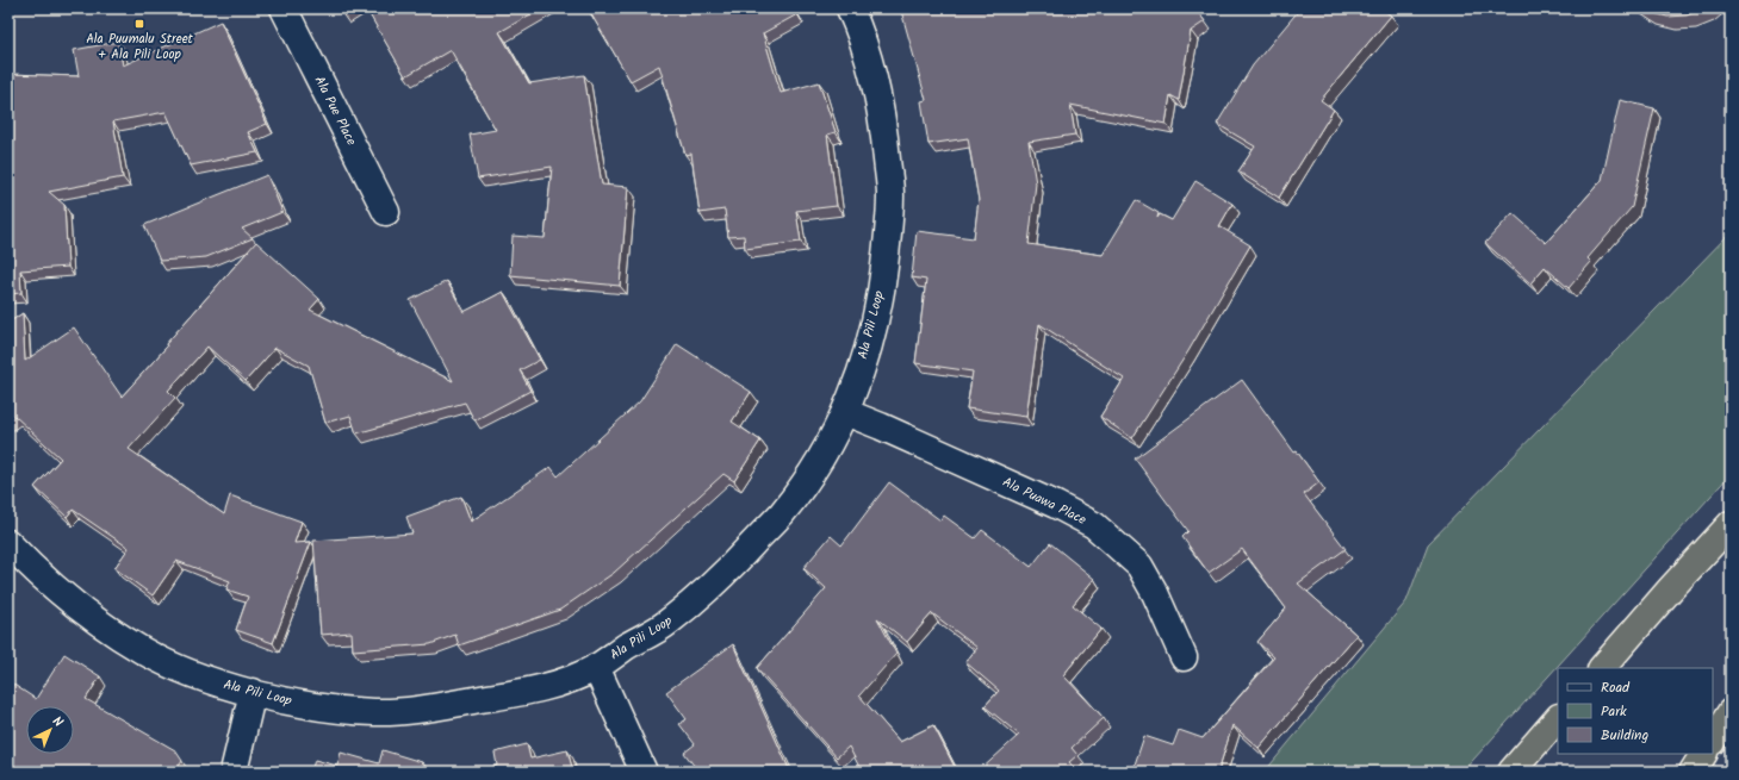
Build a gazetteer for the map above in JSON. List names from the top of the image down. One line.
{"streets":{"street":["Ala Pue Place","Ala Pili Loop","Ala Puawa Place"]},"crossings":[["Ala Pili Loop","Ala Puawa Place"]],"places":{"transit":["Ala Puumalu Street + Ala Pili Loop"]},"legend":["Road","Park","Building"],"north":"top right"}
